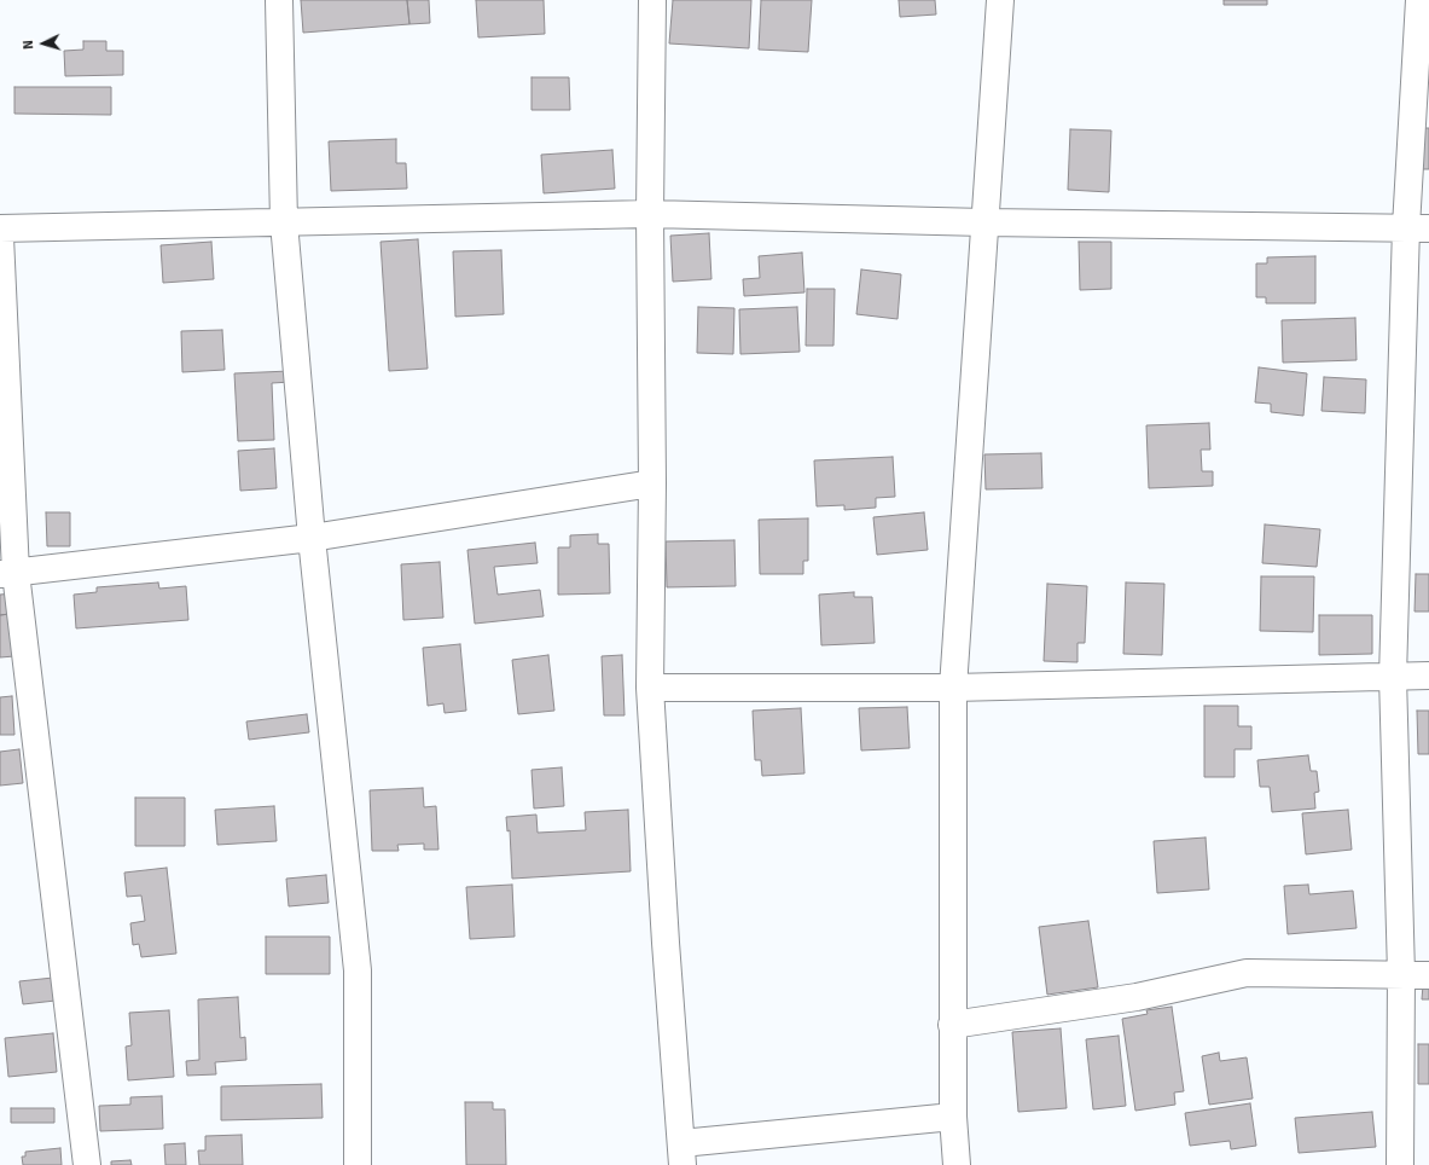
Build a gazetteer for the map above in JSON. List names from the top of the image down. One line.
{"north":"left"}
